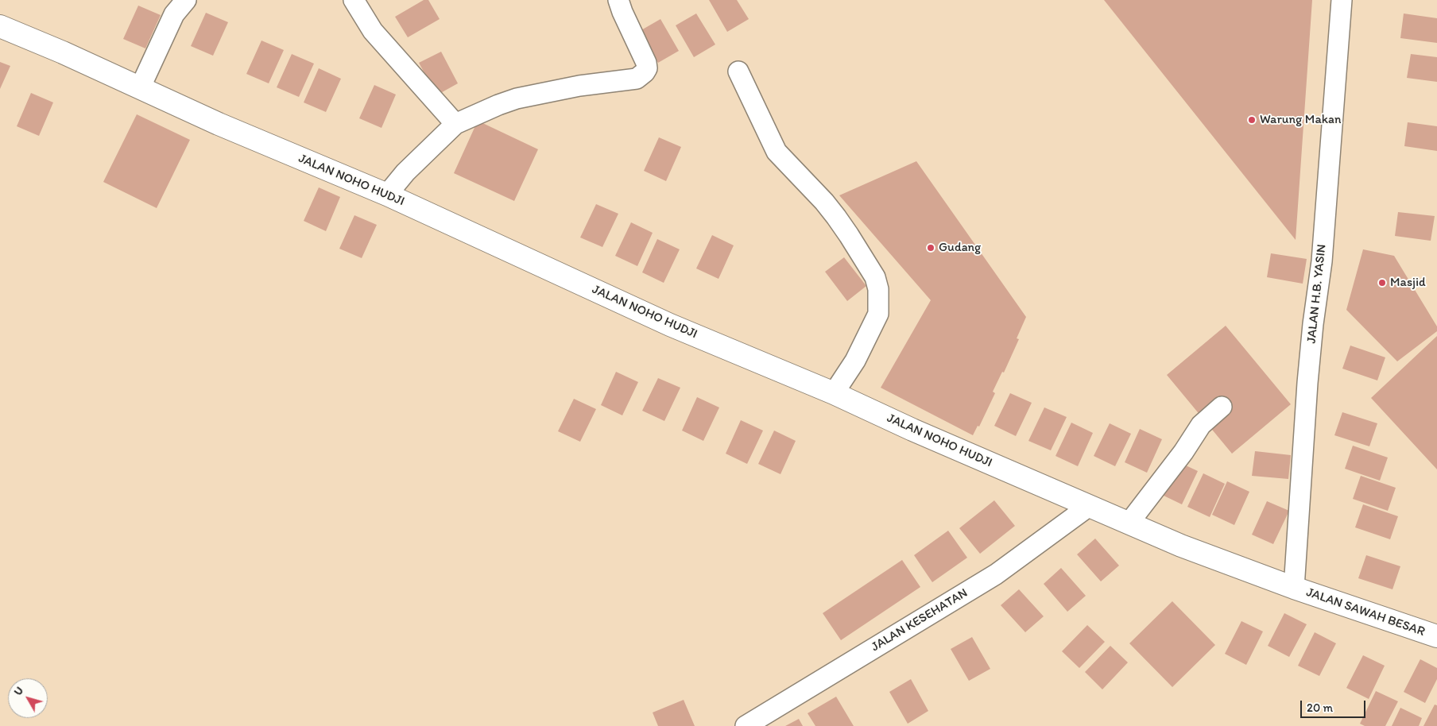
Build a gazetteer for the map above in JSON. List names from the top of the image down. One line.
{"streets":{"main road":["JALAN NOHO HUDJI","JALAN SAWAH BESAR"],"street":["JALAN H.B. YASIN","JALAN KESEHATAN"]},"crossings":[["JALAN NOHO HUDJI","JALAN H.B. YASIN"],["JALAN NOHO HUDJI","JALAN SAWAH BESAR"],["JALAN NOHO HUDJI","JALAN KESEHATAN"],["JALAN H.B. YASIN","JALAN SAWAH BESAR"]],"places":["Warung Makan","Gudang","Masjid"],"scale_bar":"20 m","north":"top left"}
